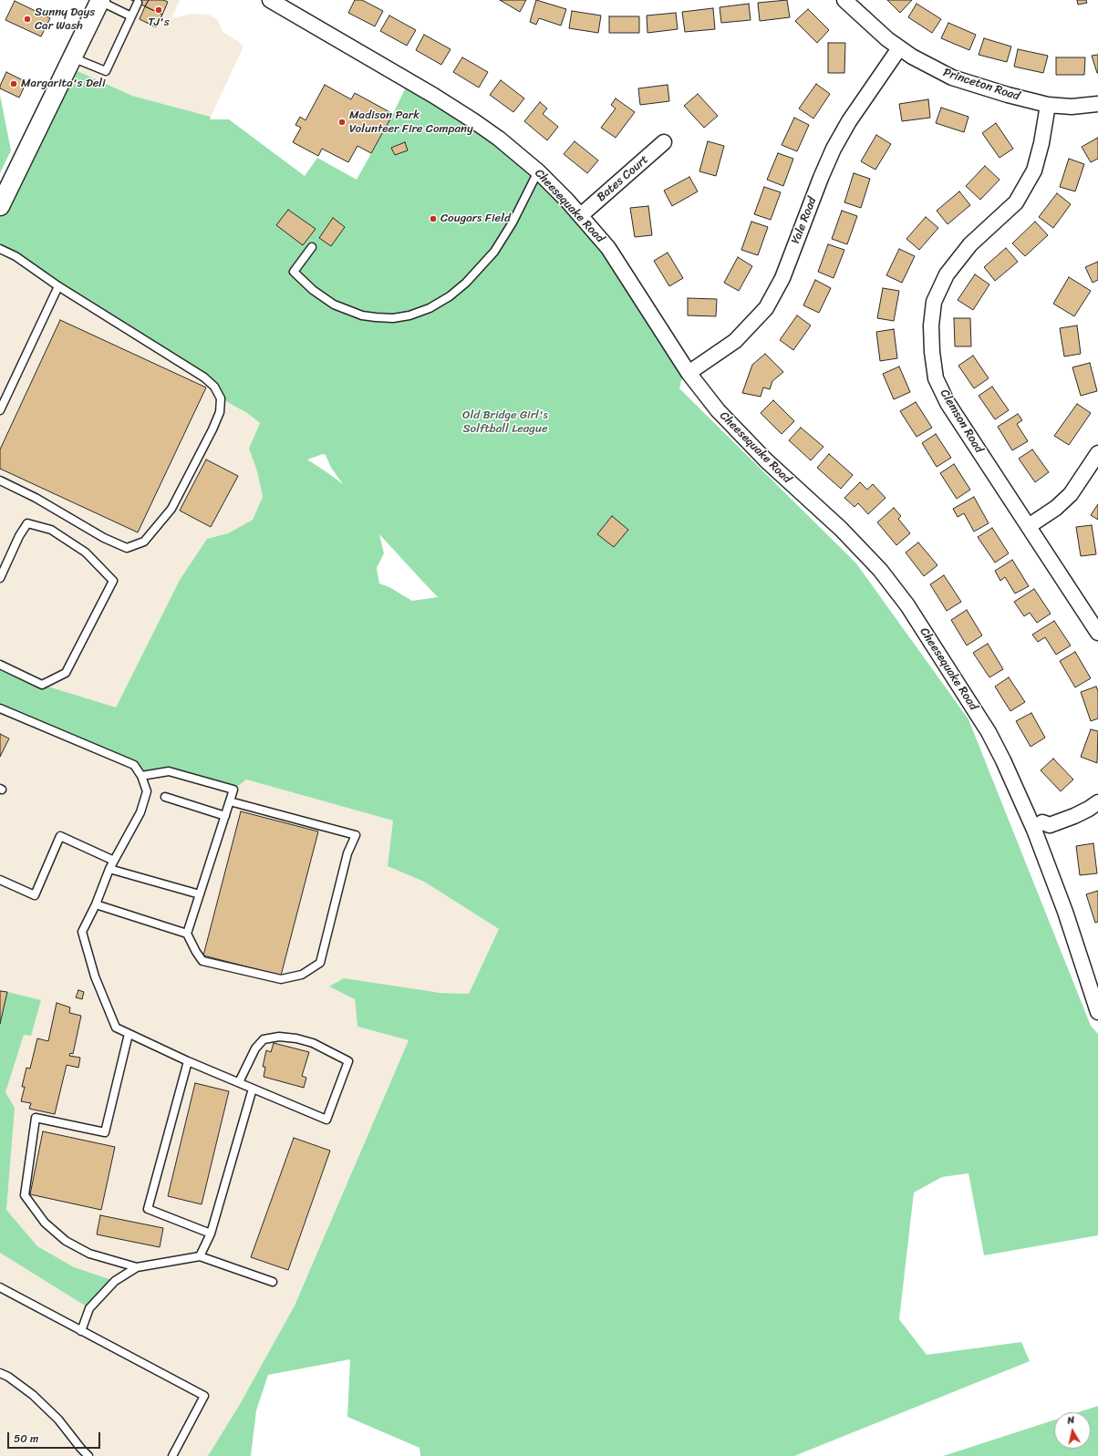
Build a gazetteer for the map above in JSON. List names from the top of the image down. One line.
{"streets":{"street":["Princeton Road","Bates Court","Cheesequake Road","Yale Road","Clemson Road"]},"crossings":[["Princeton Road","Yale Road"],["Princeton Road","Clemson Road"],["Bates Court","Cheesequake Road"],["Cheesequake Road","Yale Road"]],"parks":["Old Bridge Girl's Solftball League"],"places":["TJ's","Sunny Days Car Wash","Margarita's Deli","Madison Park Volunteer Fire Company","Cougars Field"],"scale_bar":"50 m","north":"top"}
